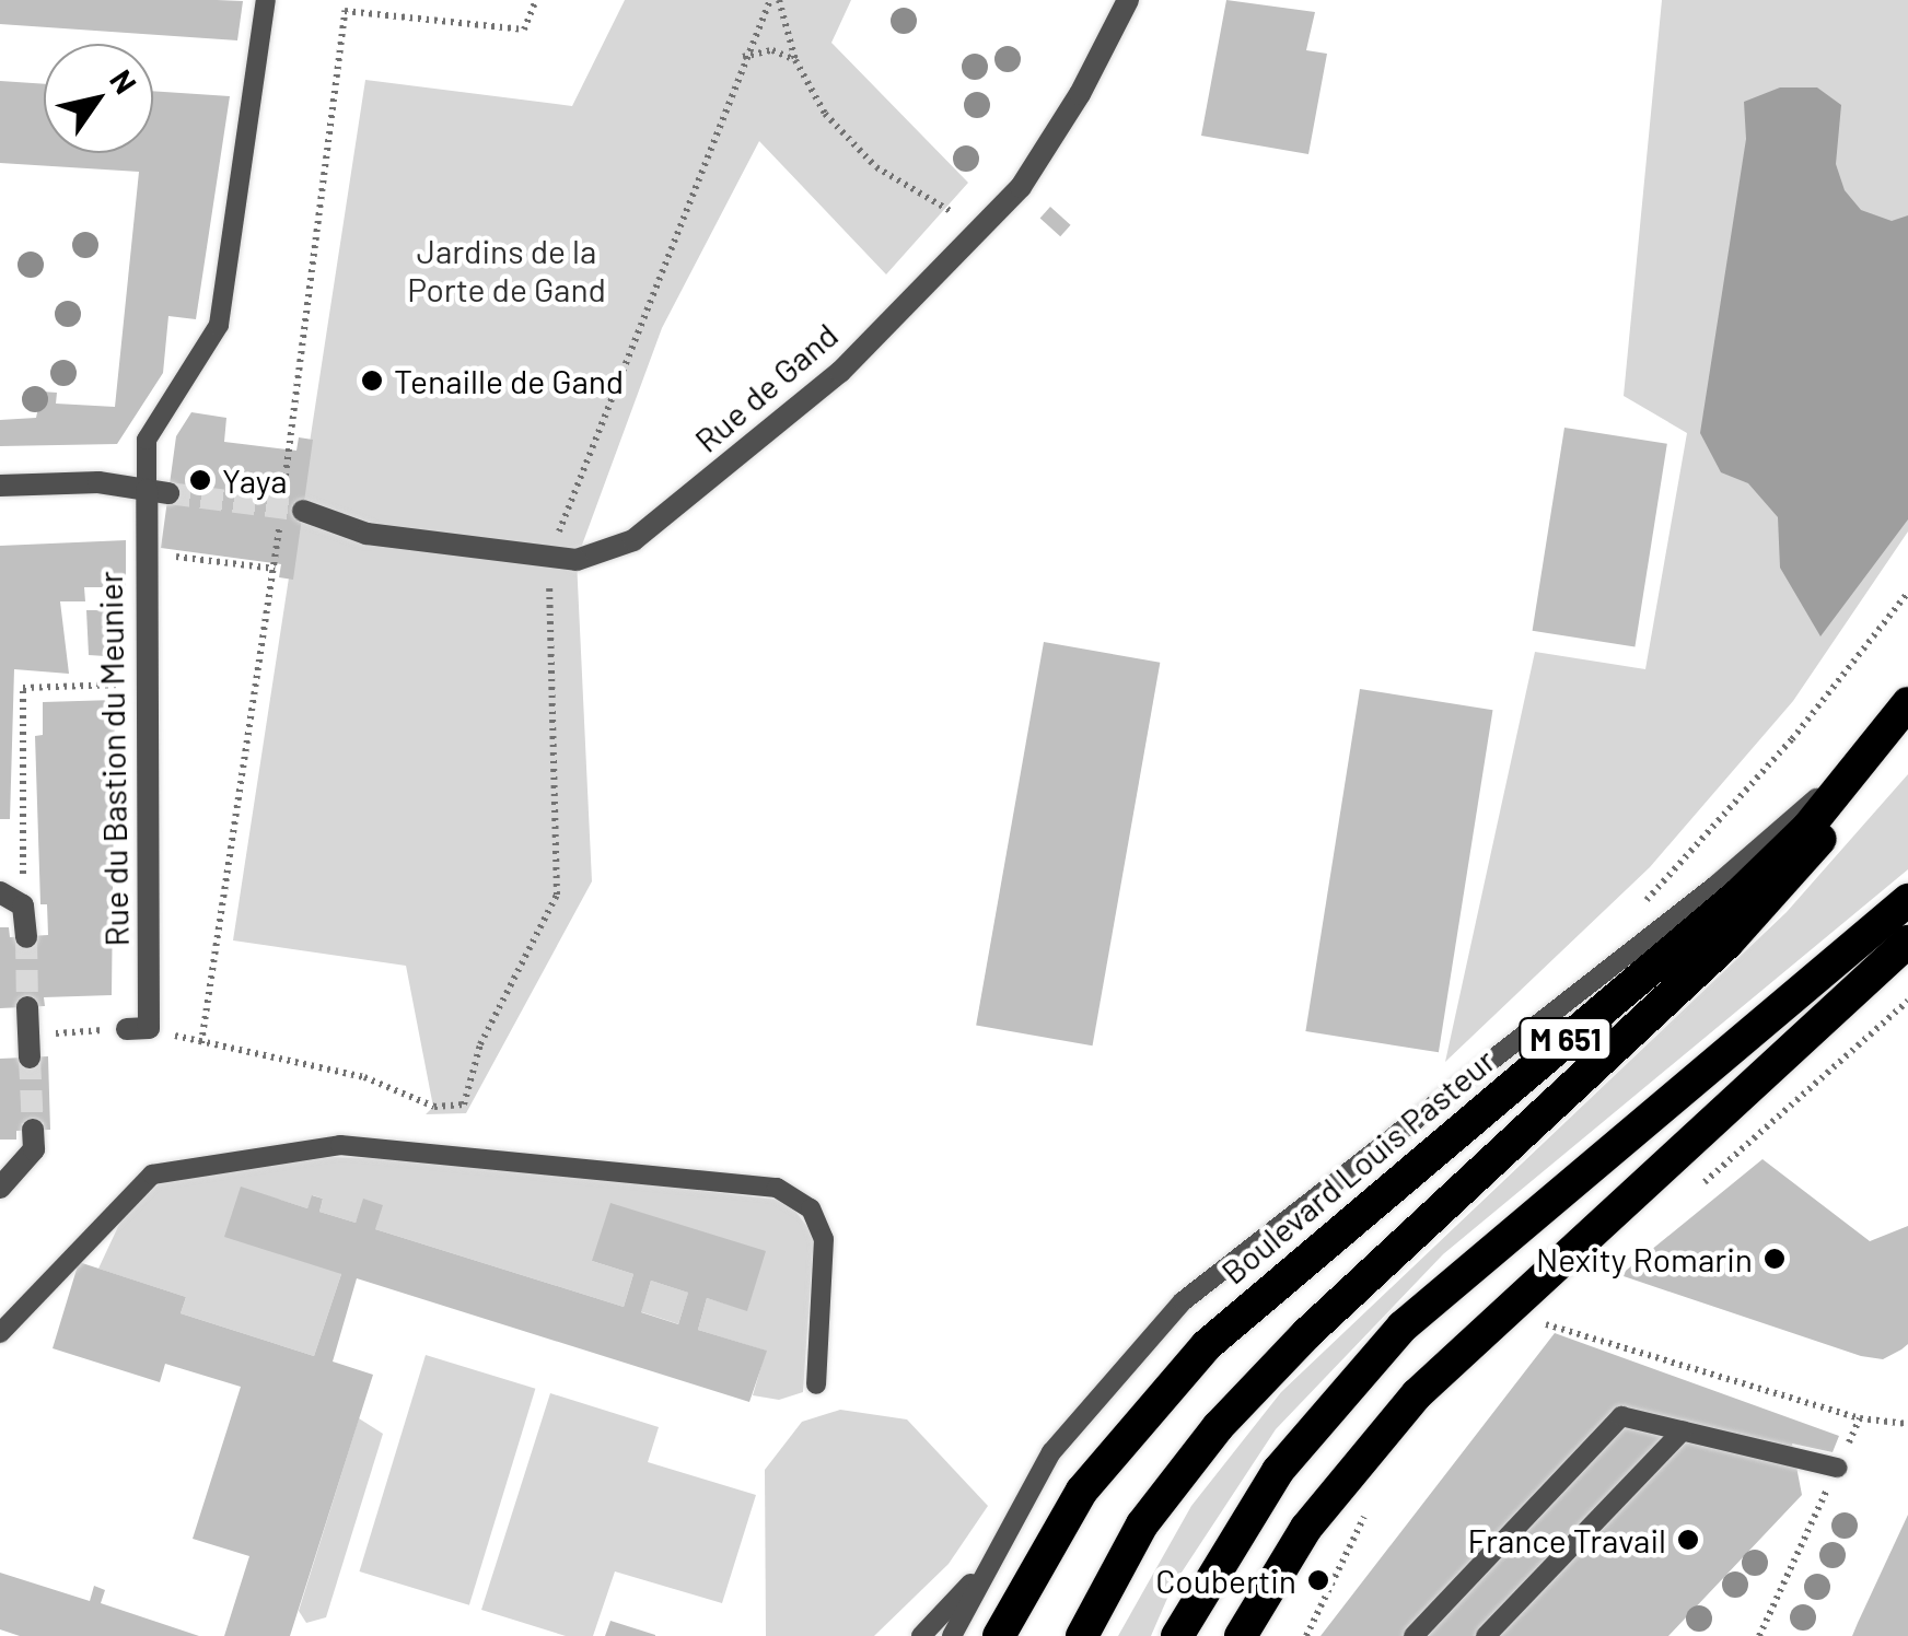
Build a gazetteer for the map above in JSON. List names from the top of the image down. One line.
{"streets":{"highway":["M 651","Boulevard Louis Pasteur"],"street":["Rue de Gand","Rue du Bastion du Meunier"]},"crossings":[["M 651","Boulevard Louis Pasteur"]],"parks":["Jardins de la Porte de Gand"],"places":["Tenaille de Gand","Yaya","Nexity Romarin","France Travail","Coubertin"],"north":"top right"}
